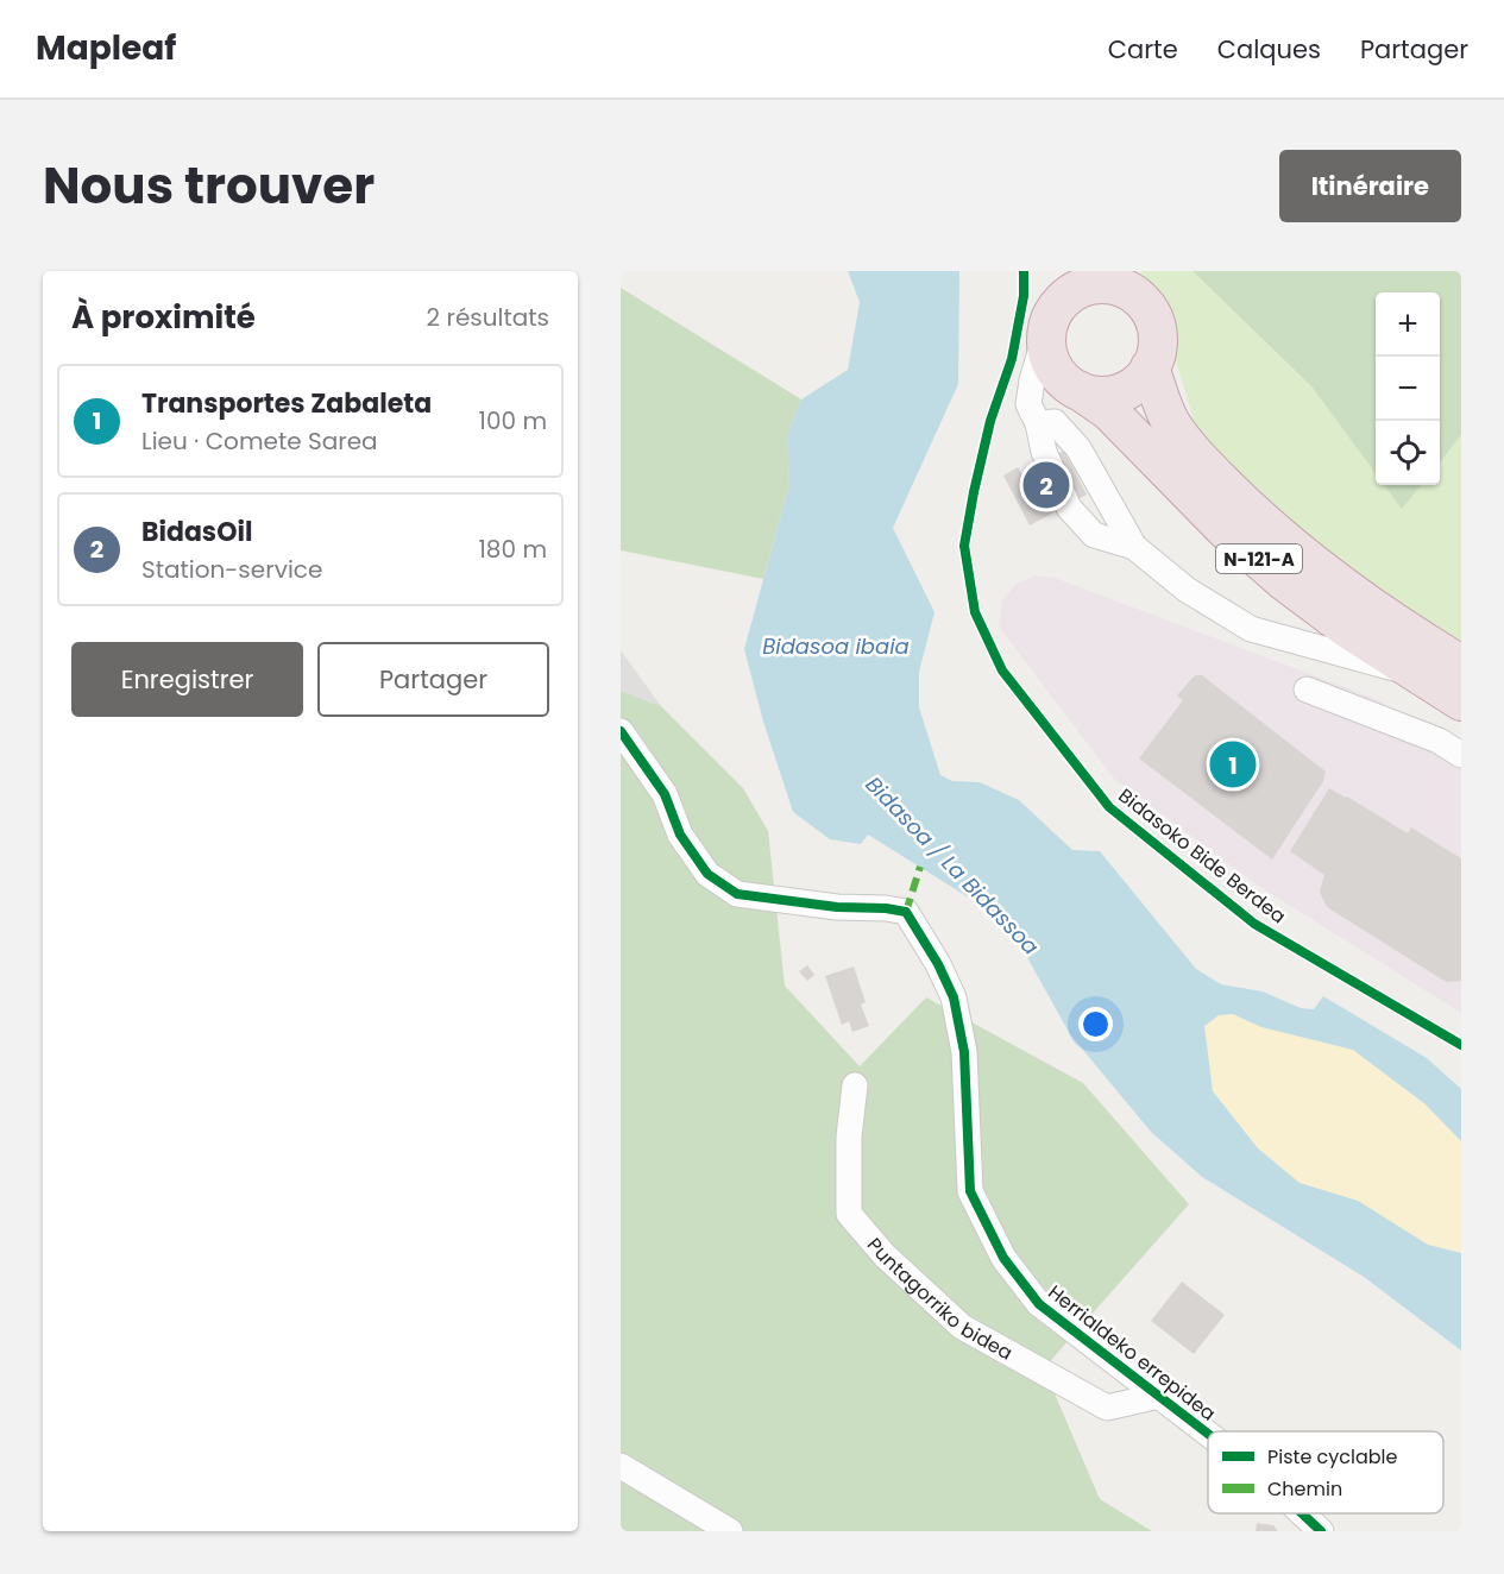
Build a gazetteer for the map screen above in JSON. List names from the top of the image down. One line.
{"streets":{"highway":["N-121-A"],"street":["Puntagorriko bidea","Herrialdeko errepidea"],"cycle path":["Bidasoko Bide Berdea"]},"crossings":[["Puntagorriko bidea","Herrialdeko errepidea"]],"water":["Bidasoa ibaia","Bidasoa / La Bidassoa"],"legend":["Piste cyclable","Chemin"],"page":{"header":"Mapleaf","nav":["Carte","Calques","Partager"],"title":"Nous trouver","buttons":["Itinéraire",["Enregistrer","Partager"]],"heading":["À proximité","2 résultats"],"map_buttons":["+","−"],"list":[{"mark":"1","name":"Transportes Zabaleta","note":"Lieu · Comete Sarea","value":"100 m"},{"mark":"2","name":"BidasOil","note":"Station-service","value":"180 m"}],"pins":["2","1"]}}
